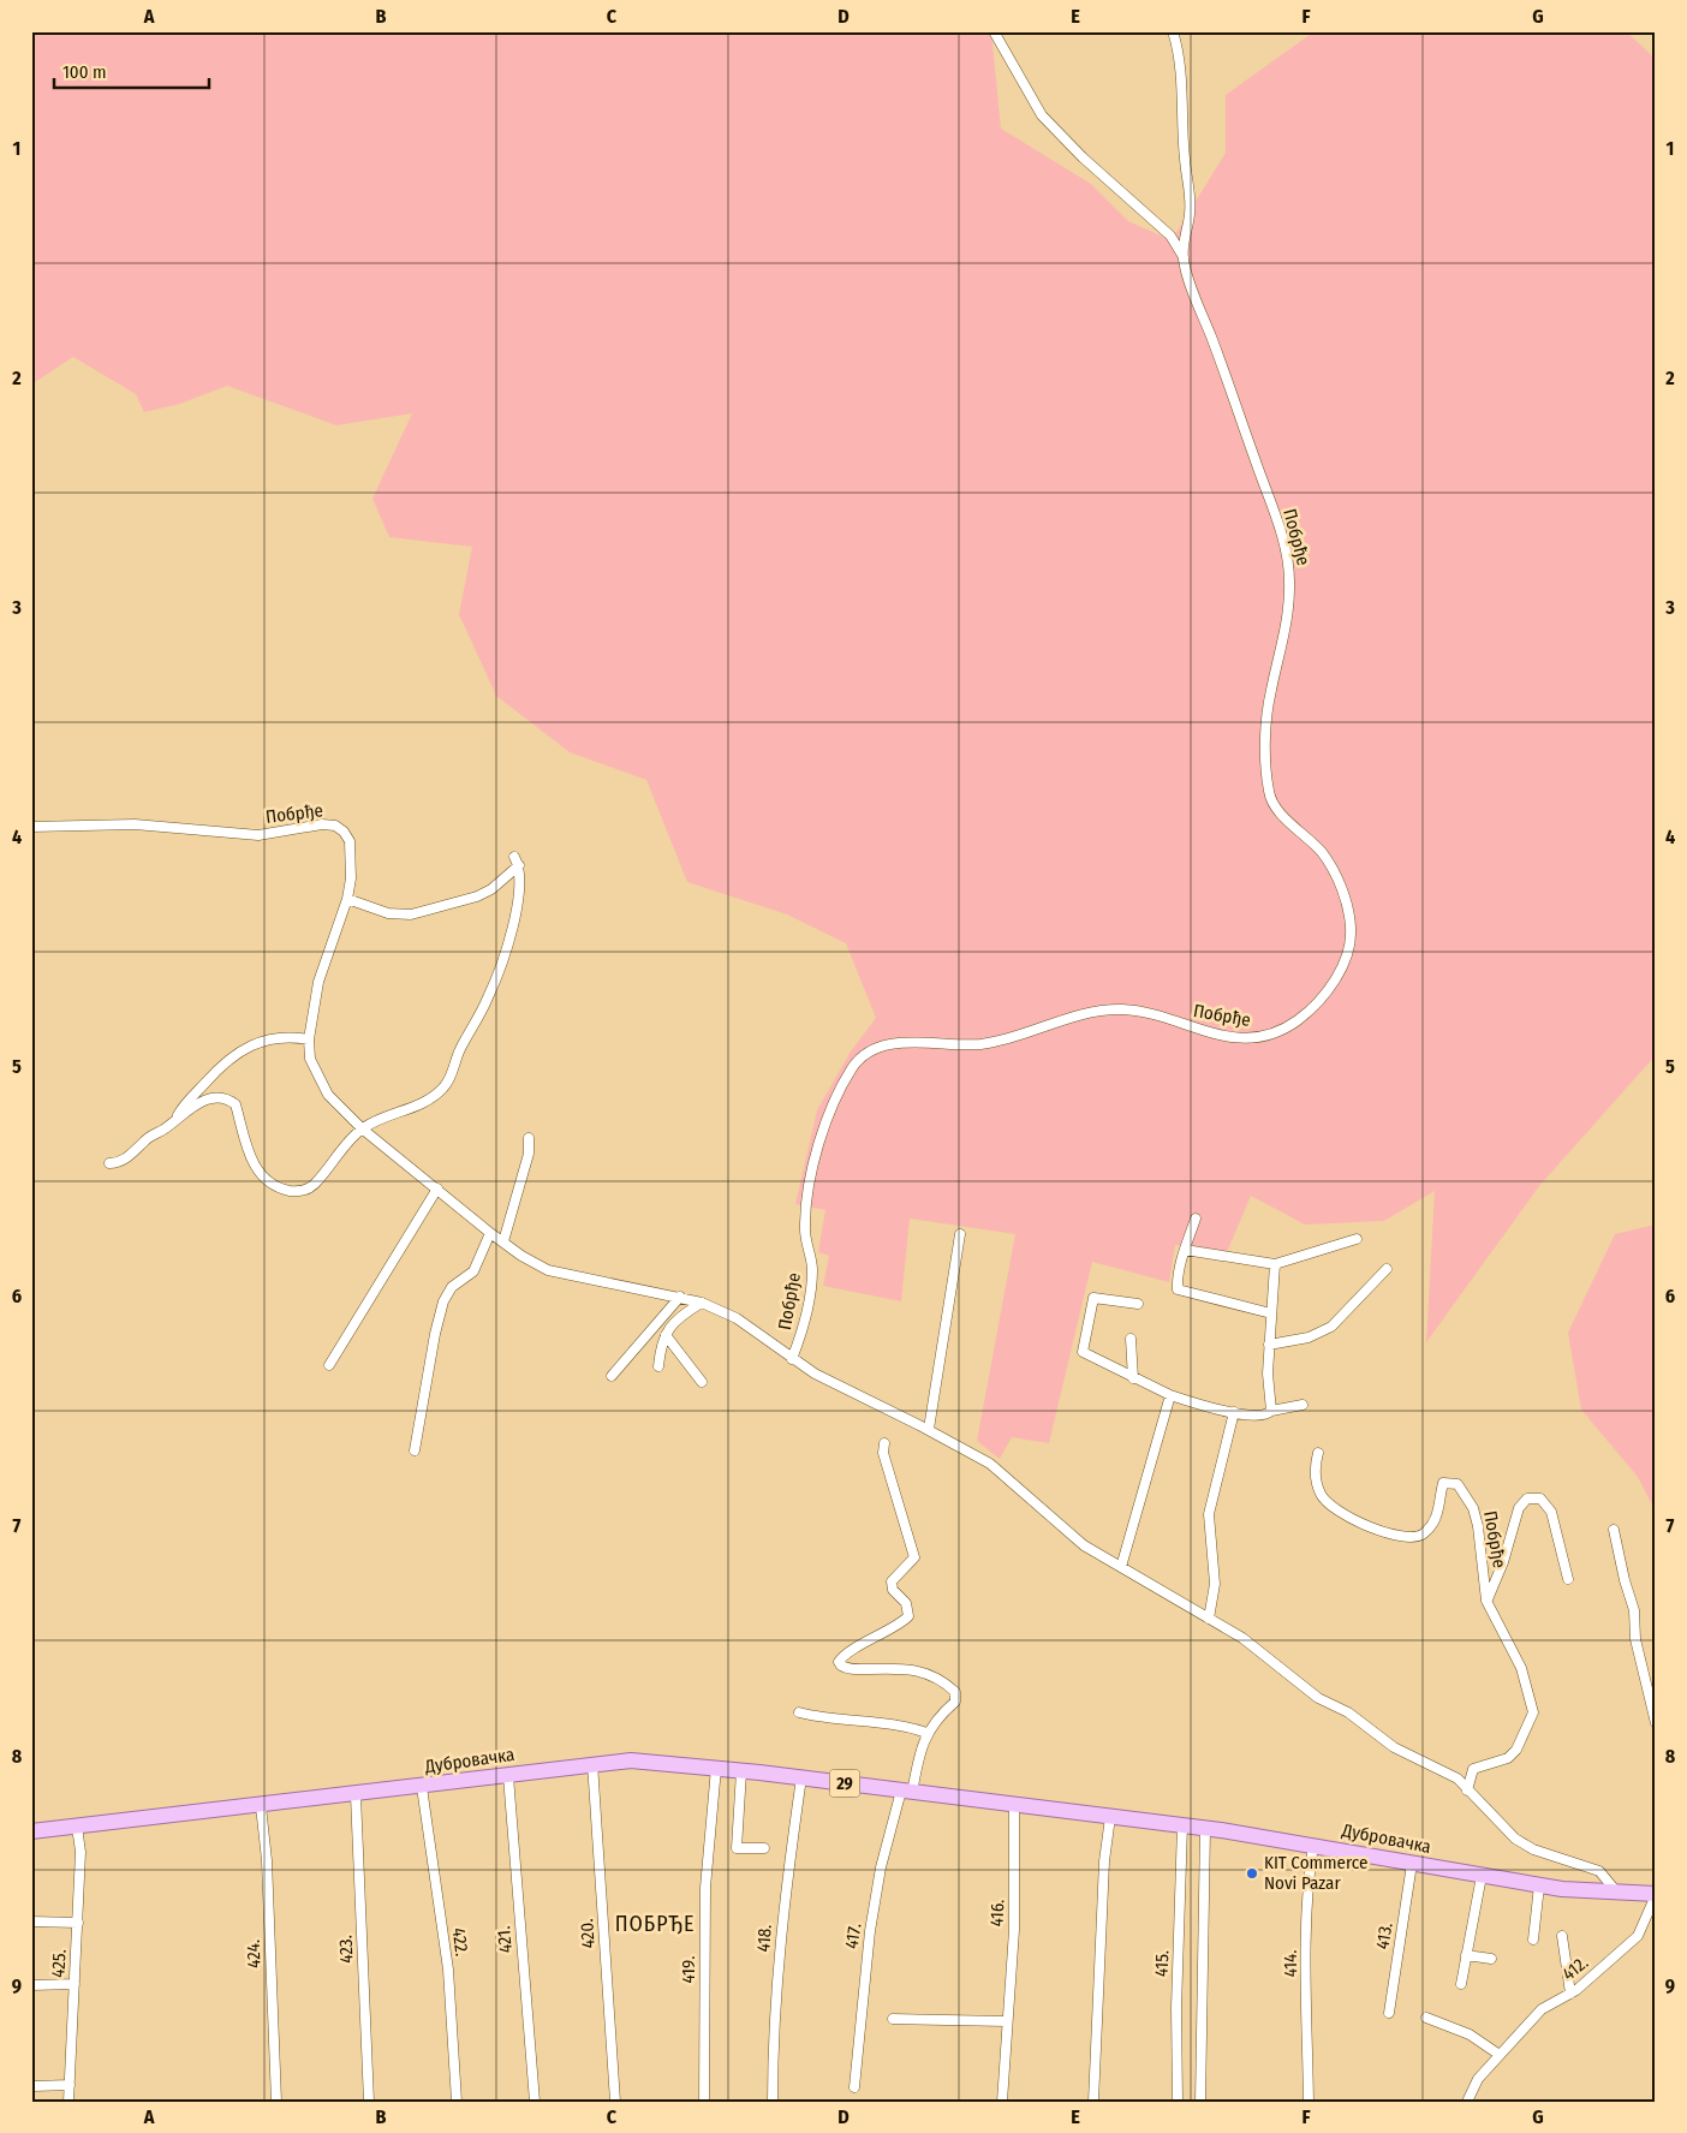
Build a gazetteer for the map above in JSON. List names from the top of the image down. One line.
{"streets":{"main road":["Дубровачка","29"],"street":["Побрђе","416.","420.","417.","413.","418.","421.","422.","423.","424.","425.","415.","414.","412.","419."]},"crossings":[["Побрђе","Дубровачка"],["Дубровачка","416."],["Дубровачка","420."],["Дубровачка","417."],["Дубровачка","413."],["Дубровачка","418."],["Дубровачка","421."],["Дубровачка","422."],["Дубровачка","423."],["Дубровачка","424."],["Дубровачка","425."],["Дубровачка","415."],["Дубровачка","414."],["Дубровачка","412."],["Дубровачка","419."]],"districts":["ПОБРЂЕ"],"places":["KIT Commerce Novi Pazar"],"scale_bar":"100 m","grid":{"columns":["A","B","C","D","E","F","G"],"rows":["1","2","3","4","5","6","7","8","9"]}}
